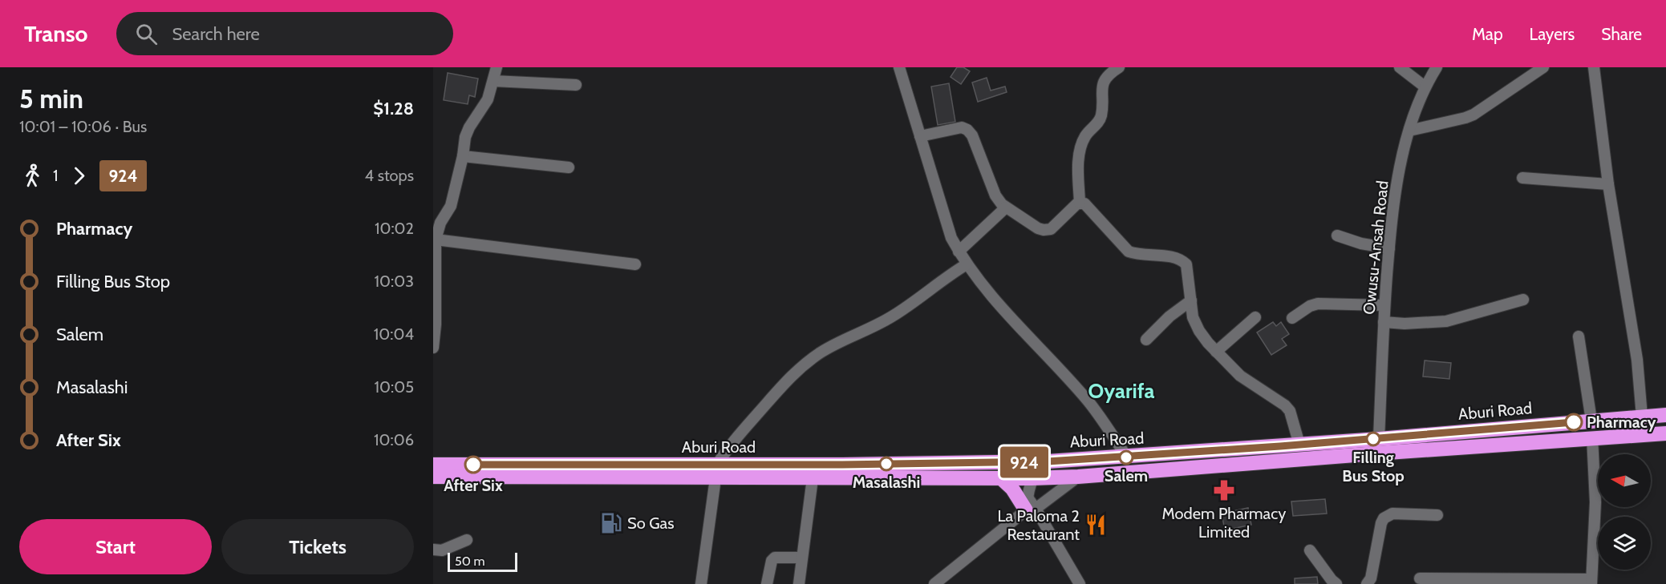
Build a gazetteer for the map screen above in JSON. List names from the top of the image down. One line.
{"streets":{"highway":["Aburi Road"],"street":["Owusu-Ansah Road"]},"crossings":[["Owusu-Ansah Road","Aburi Road"]],"districts":["Oyarifa"],"places":{"other":["Pharmacy","Filling Bus Stop","Salem","Masalashi","After Six"],"pharmacy":["Modem Pharmacy Limited"],"fuel station":["So Gas"],"restaurant":["La Paloma 2 Restaurant"]},"lines":["bus line 924"],"scale_bar":"50 m","north":"left","page":{"header":"Transo","search":"Search here","nav":["Map","Layers","Share"],"heading":["5 min","10:01 – 10:06 · Bus","$1.28"],"on_map":"924","legs":["1","924","4 stops"],"list":[{"name":"Pharmacy","value":"10:02"},{"name":"Filling Bus Stop","value":"10:03"},{"name":"Salem","value":"10:04"},{"name":"Masalashi","value":"10:05"},{"name":"After Six","value":"10:06"}],"buttons":["Start","Tickets"],"scale":"50 m"}}
